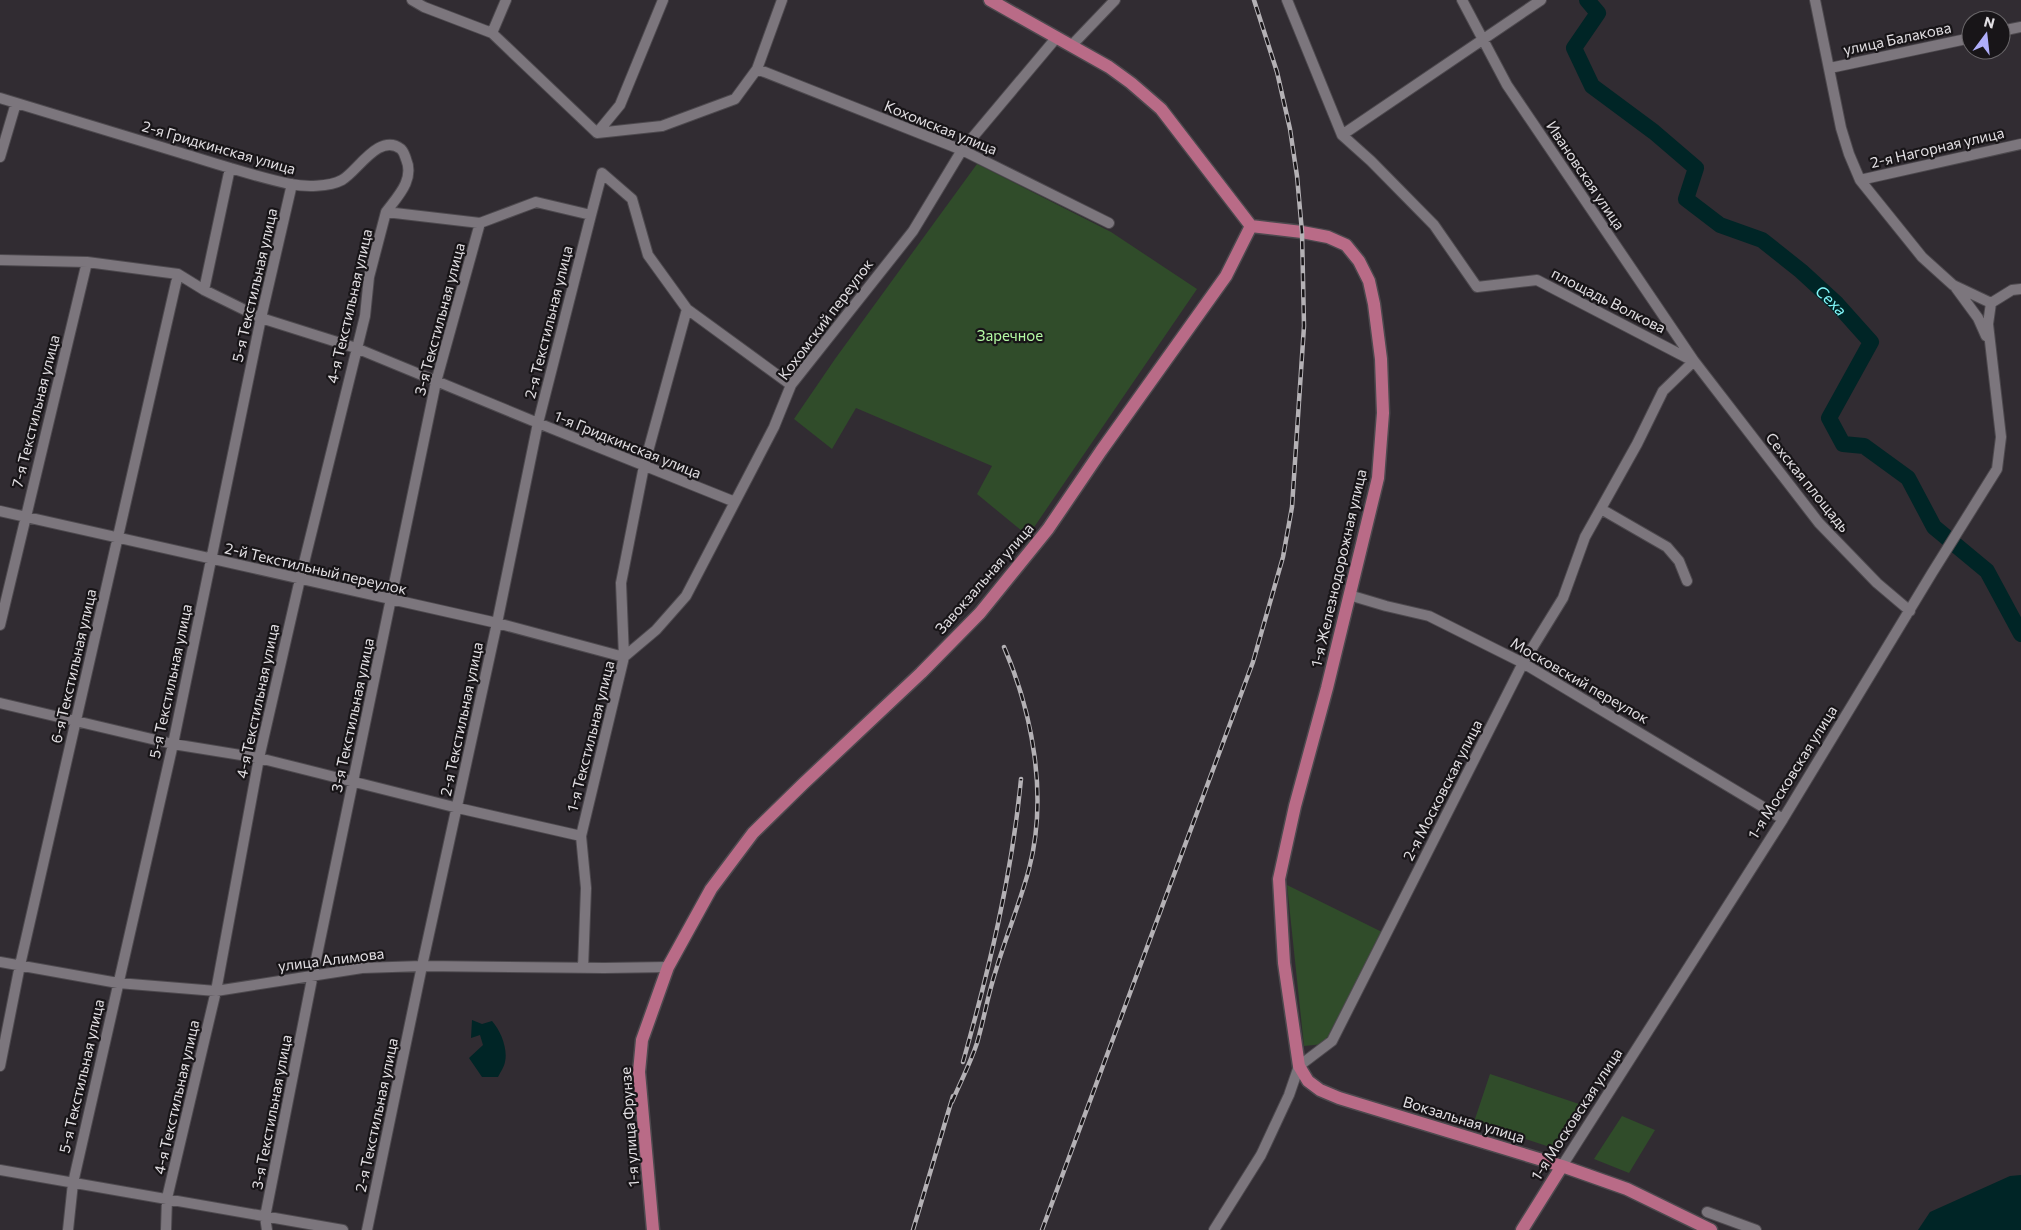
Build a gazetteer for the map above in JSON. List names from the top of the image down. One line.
{"streets":{"main road":["1-я Железнодорожная улица","Завокзальная улица","1-я Московская улица","Вокзальная улица","1-я улица Фрунзе"],"street":["улица Балакова","Кохомская улица","2-я Гридкинская улица","2-я Нагорная улица","Ивановская улица","5-я Текстильная улица","площадь Волкова","4-я Текстильная улица","3-я Текстильная улица","Кохомский переулок","2-я Текстильная улица","7-я Текстильная улица","1-я Гридкинская улица","Сехская площадь","2-й Текстильный переулок","6-я Текстильная улица","Московский переулок","1-я Текстильная улица","2-я Московская улица","улица Алимова"]},"crossings":[["Кохомская улица","Кохомский переулок"],["2-я Гридкинская улица","5-я Текстильная улица"],["2-я Гридкинская улица","4-я Текстильная улица"],["Ивановская улица","площадь Волкова"],["Ивановская улица","Сехская площадь"],["Ивановская улица","2-я Московская улица"],["5-я Текстильная улица","1-я Гридкинская улица"],["5-я Текстильная улица","2-й Текстильный переулок"],["5-я Текстильная улица","улица Алимова"],["площадь Волкова","Сехская площадь"],["площадь Волкова","2-я Московская улица"],["4-я Текстильная улица","1-я Гридкинская улица"],["4-я Текстильная улица","2-й Текстильный переулок"],["4-я Текстильная улица","улица Алимова"],["3-я Текстильная улица","1-я Гридкинская улица"],["3-я Текстильная улица","2-й Текстильный переулок"],["3-я Текстильная улица","улица Алимова"],["Кохомский переулок","1-я Гридкинская улица"],["Кохомский переулок","2-й Текстильный переулок"],["Кохомский переулок","1-я Текстильная улица"],["2-я Текстильная улица","1-я Гридкинская улица"],["2-я Текстильная улица","2-й Текстильный переулок"],["2-я Текстильная улица","улица Алимова"],["7-я Текстильная улица","1-я Гридкинская улица"],["7-я Текстильная улица","2-й Текстильный переулок"],["1-я Гридкинская улица","6-я Текстильная улица"],["1-я Гридкинская улица","1-я Текстильная улица"],["Сехская площадь","1-я Московская улица"],["Сехская площадь","2-я Московская улица"],["2-й Текстильный переулок","6-я Текстильная улица"],["2-й Текстильный переулок","1-я Текстильная улица"],["1-я Железнодорожная улица","Завокзальная улица"],["1-я Железнодорожная улица","Московский переулок"],["1-я Железнодорожная улица","2-я Московская улица"],["1-я Железнодорожная улица","Вокзальная улица"],["Завокзальная улица","улица Алимова"],["Завокзальная улица","1-я улица Фрунзе"],["6-я Текстильная улица","улица Алимова"],["Московский переулок","1-я Московская улица"],["Московский переулок","2-я Московская улица"],["1-я Текстильная улица","улица Алимова"],["1-я Московская улица","Вокзальная улица"],["2-я Московская улица","Вокзальная улица"],["улица Алимова","1-я улица Фрунзе"]],"water":["Сеха"],"parks":["Заречное"],"north":"top"}
